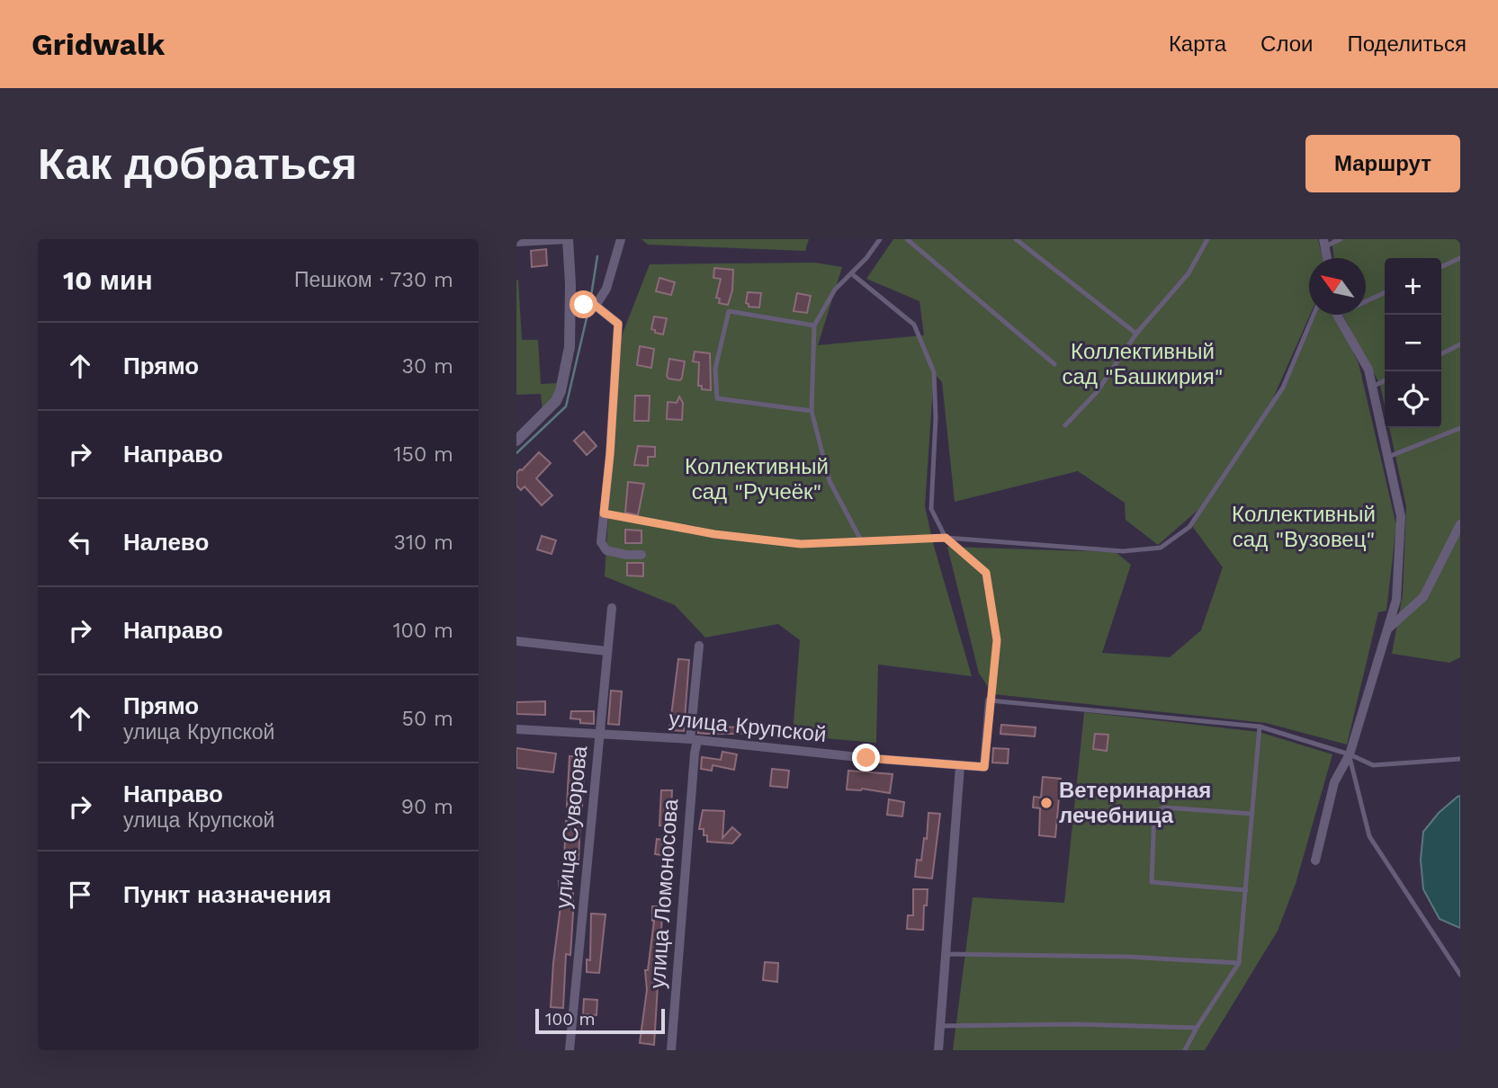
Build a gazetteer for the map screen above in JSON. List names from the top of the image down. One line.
{"streets":{"street":["улица Крупской","улица Суворова","улица Ломоносова"]},"crossings":[["улица Крупской","улица Суворова"],["улица Крупской","улица Ломоносова"]],"parks":["Коллективный сад \"Башкирия\"","Коллективный сад \"Ручеёк\"","Коллективный сад \"Вузовец\""],"places":["Ветеринарная лечебница"],"scale_bar":"100 m","north":"top left","page":{"header":"Gridwalk","nav":["Карта","Слои","Поделиться"],"buttons":"Маршрут","title":"Как добраться","heading":["10 мин","Пешком · 730 m"],"map_buttons":["+","−"],"list":[["Прямо","30 m"],["Направо","150 m"],["Налево","310 m"],["Направо","100 m"],["Прямо","улица Крупской","50 m"],["Направо","улица Крупской","90 m"],"Пункт назначения"],"scale":"100 m"}}
